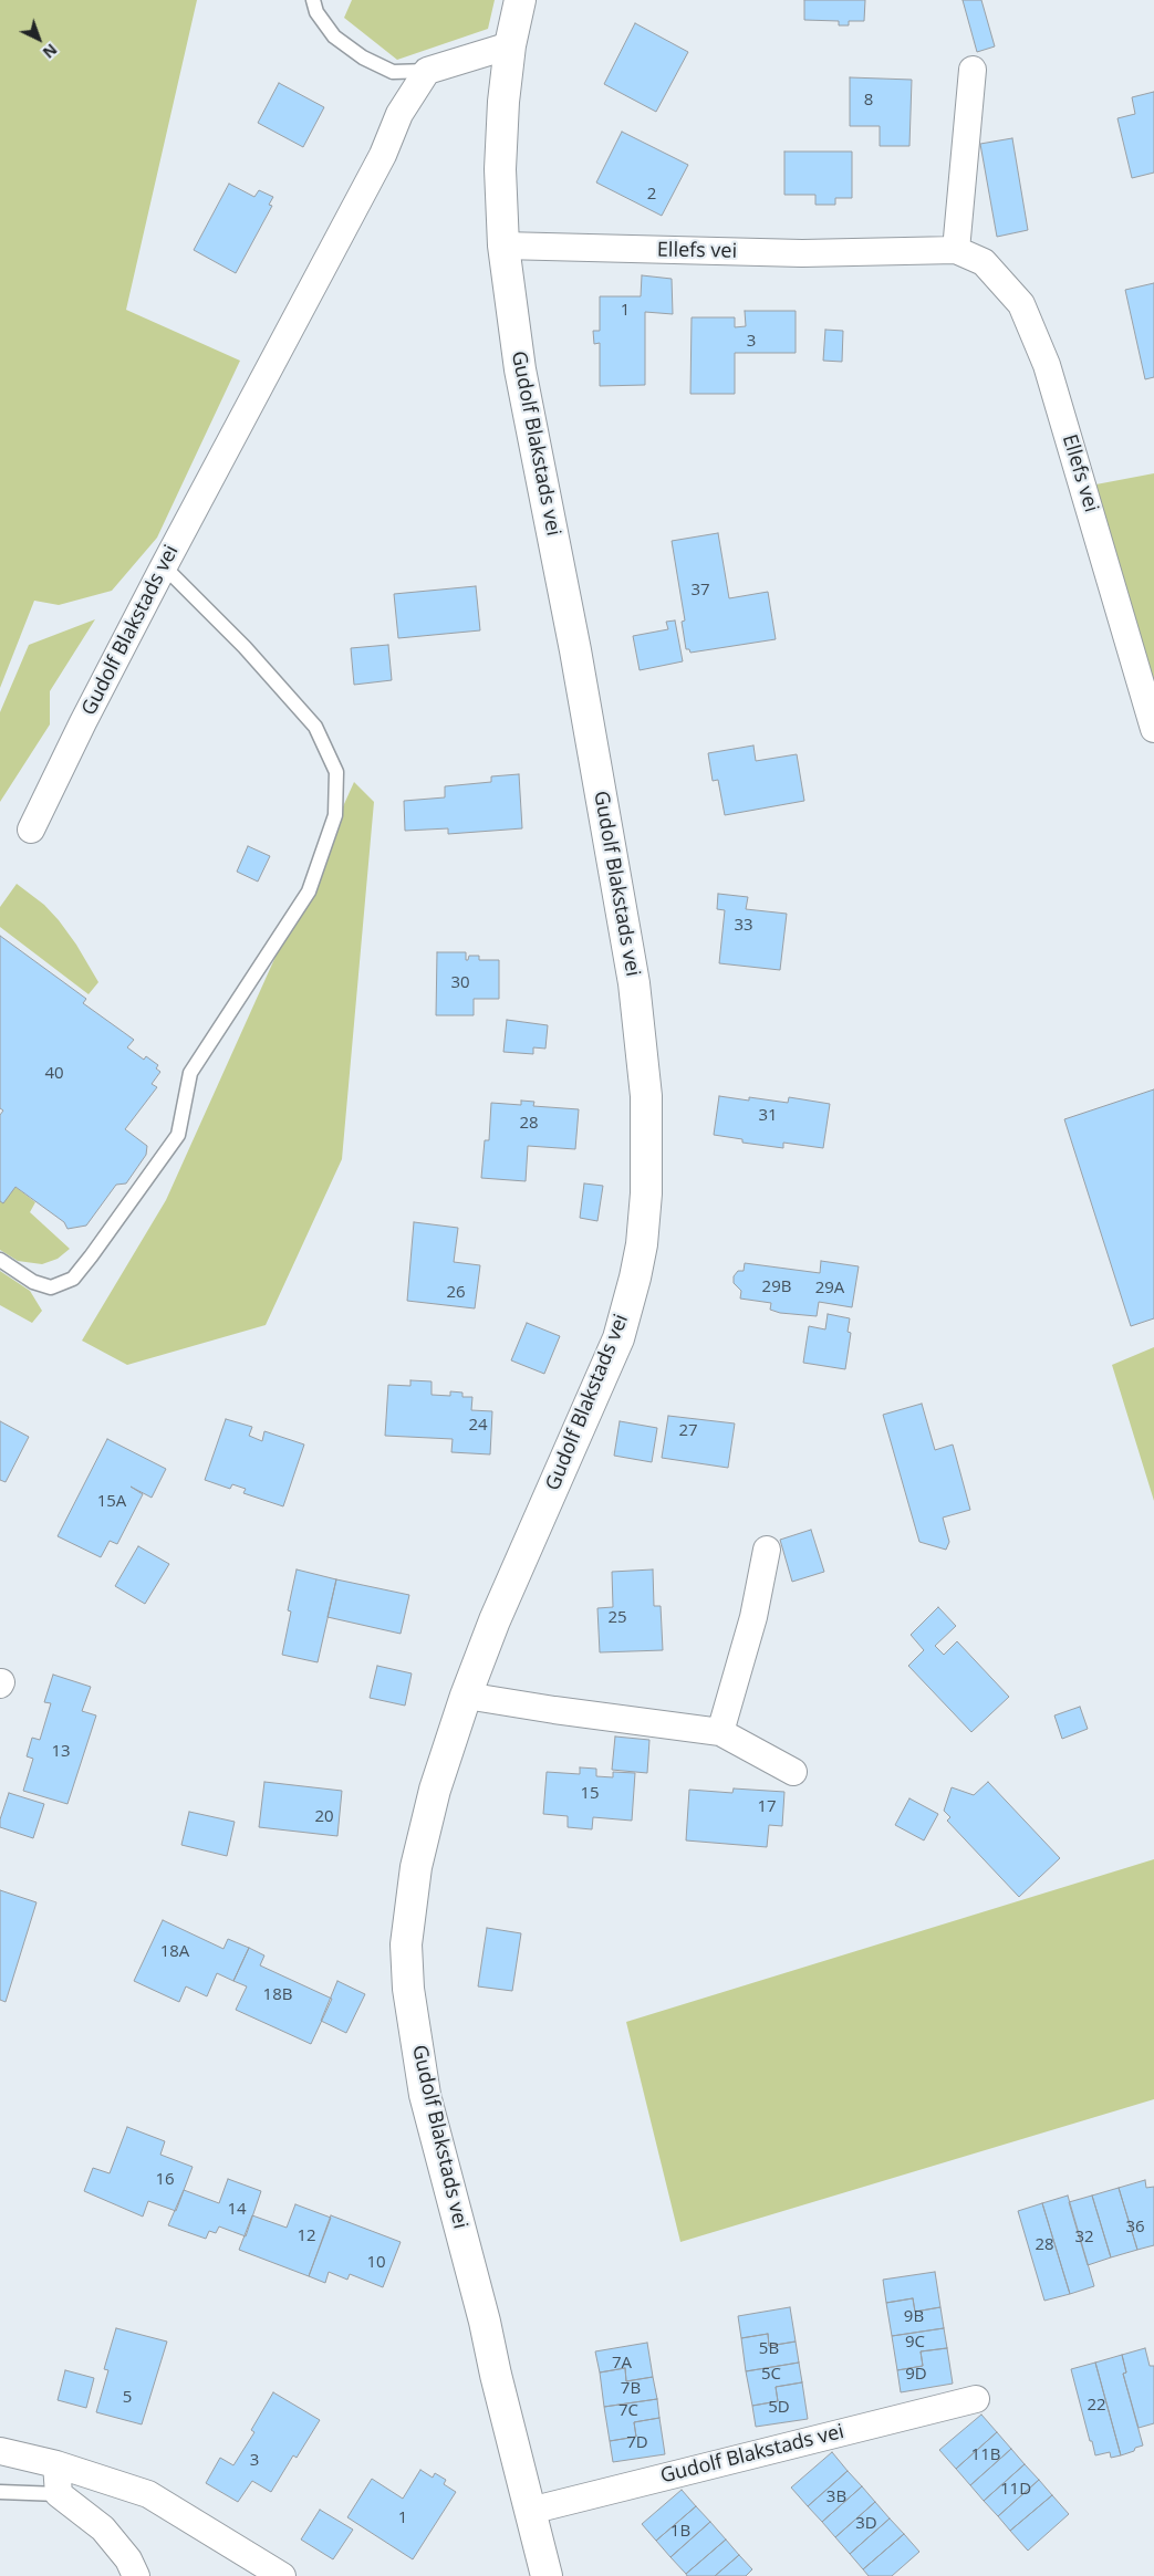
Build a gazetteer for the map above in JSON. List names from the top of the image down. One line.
{"streets":{"street":["Ellefs vei","Gudolf Blakstads vei"]},"crossings":[["Ellefs vei","Gudolf Blakstads vei"]],"house_numbers":["8","2","1","3","37","33","30","40","31","28","29B","29A","26","24","27","15A","25","13","15","17","20","18A","18B","16","14","36","12","32","28","10","9B","9C","5B","7A","5C","9D","7B","5","22","5D","7C","7D","11B","3","11D","3B","1","3D","1B"],"north":"bottom right"}
